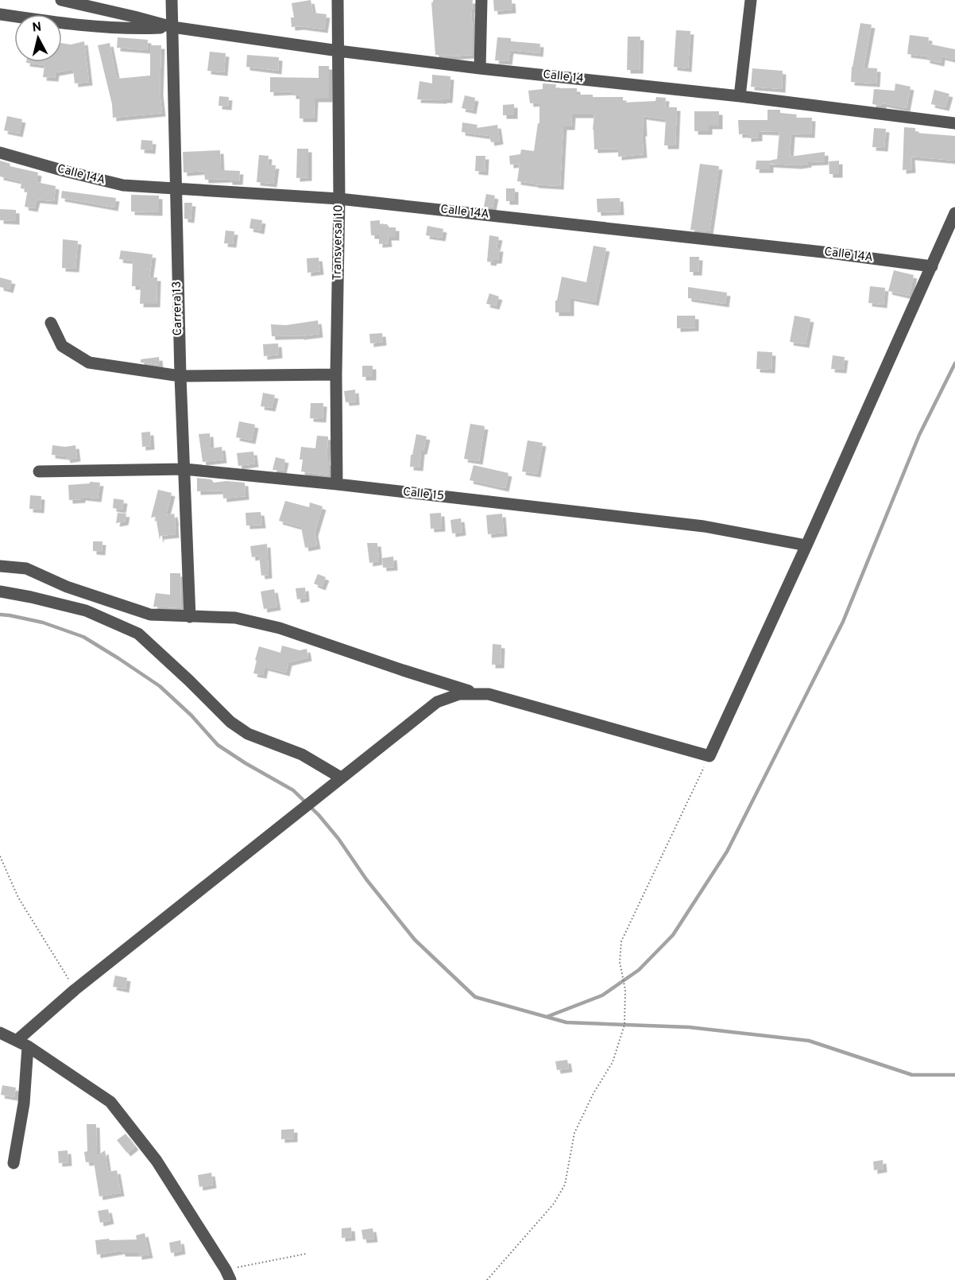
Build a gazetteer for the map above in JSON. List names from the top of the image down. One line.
{"streets":{"street":["Calle 14","Calle 14A","Transversal 10","Carrera 13","Calle 15"]},"crossings":[["Calle 14","Transversal 10"],["Calle 14","Carrera 13"],["Calle 14A","Transversal 10"],["Calle 14A","Carrera 13"],["Transversal 10","Calle 15"],["Carrera 13","Calle 15"]],"north":"top"}
